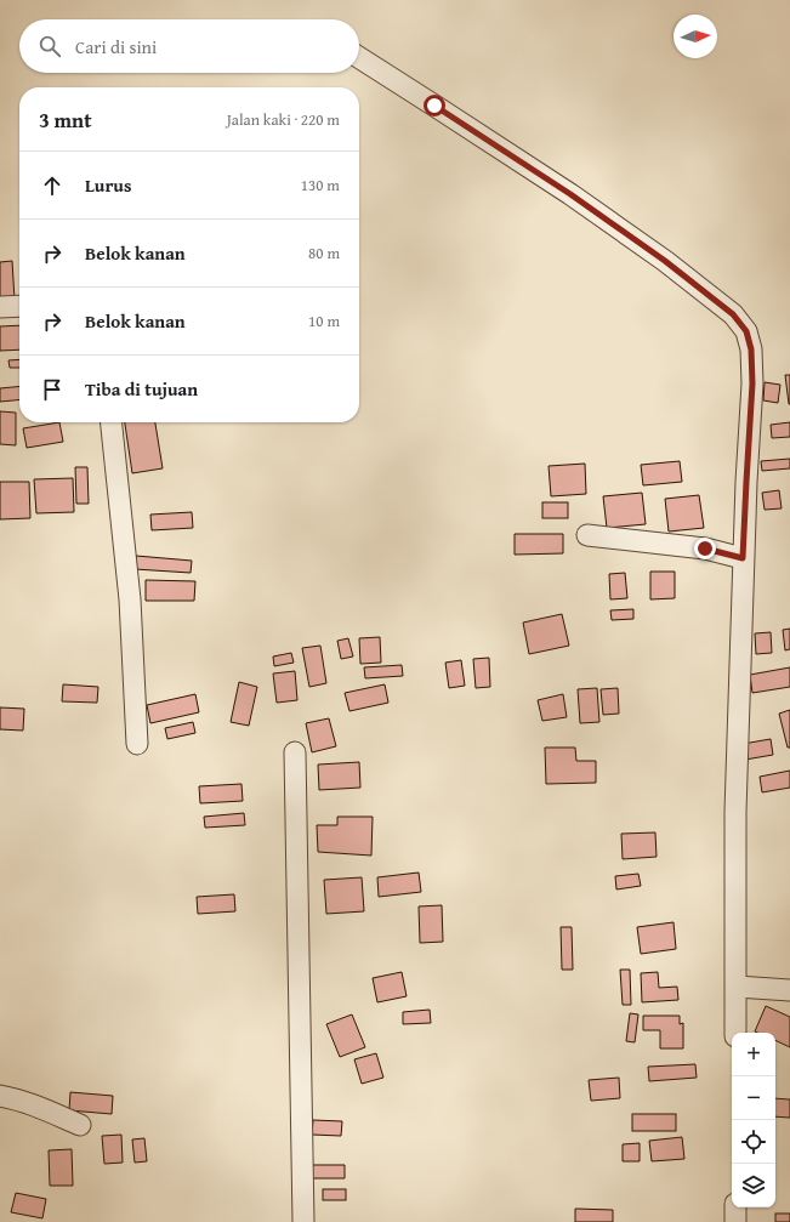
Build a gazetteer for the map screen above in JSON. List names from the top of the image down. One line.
{"north":"right","page":{"search":"Cari di sini","heading":["3 mnt","Jalan kaki · 220 m"],"list":[["Lurus","130 m"],["Belok kanan","80 m"],["Belok kanan","10 m"],"Tiba di tujuan"],"map_buttons":["+","−"]}}
